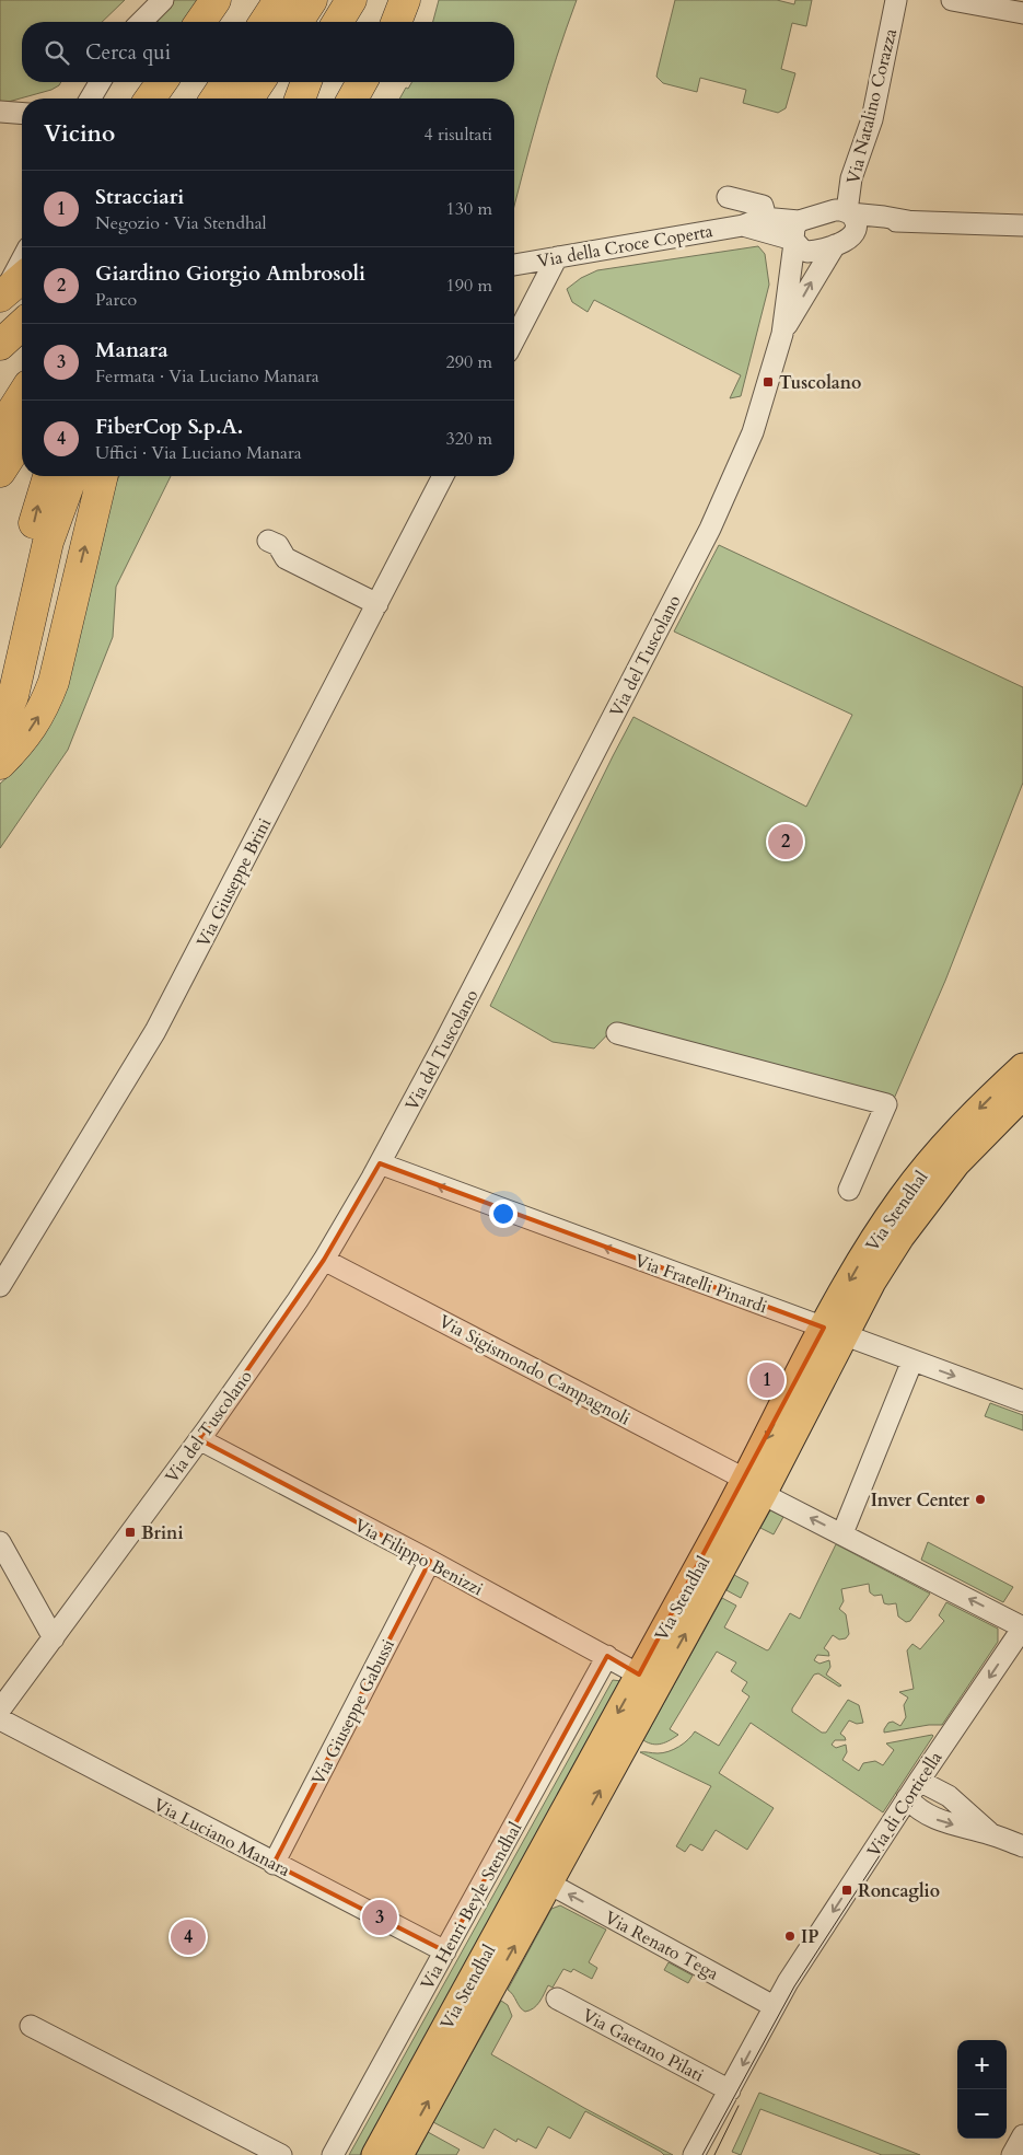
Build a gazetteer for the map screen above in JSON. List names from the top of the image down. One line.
{"streets":{"main road":["Via Stendhal"],"street":["Via Natalino Corazza","Via della Croce Coperta","Via del Tuscolano","Via Giuseppe Brini","Via Fratelli Pinardi","Via Sigismondo Campagnoli","Via Filippo Benizzi","Via Giuseppe Gabussi","Via di Corticella","Via Luciano Manara","Via Henri Beyle Stendhal","Via Renato Tega","Via Gaetano Pilati"]},"crossings":[["Via Natalino Corazza","Via della Croce Coperta"],["Via della Croce Coperta","Via del Tuscolano"],["Via del Tuscolano","Via Fratelli Pinardi"],["Via del Tuscolano","Via Sigismondo Campagnoli"],["Via del Tuscolano","Via Filippo Benizzi"],["Via Stendhal","Via Fratelli Pinardi"],["Via Stendhal","Via Sigismondo Campagnoli"],["Via Stendhal","Via Filippo Benizzi"],["Via Stendhal","Via Renato Tega"],["Via Sigismondo Campagnoli","Via di Corticella"],["Via Filippo Benizzi","Via Giuseppe Gabussi"],["Via Filippo Benizzi","Via Henri Beyle Stendhal"],["Via Giuseppe Gabussi","Via Luciano Manara"],["Via di Corticella","Via Renato Tega"],["Via di Corticella","Via Gaetano Pilati"],["Via Luciano Manara","Via Henri Beyle Stendhal"]],"one_way":["Via Sigismondo Campagnoli","Via di Corticella","Via Renato Tega"],"places":{"transit":["Tuscolano","Brini","Roncaglio"],"other":["Inver Center","IP"]},"page":{"search":"Cerca qui","heading":["Vicino","4 risultati"],"list":[{"mark":"1","name":"Stracciari","note":"Negozio · Via Stendhal","value":"130 m"},{"mark":"2","name":"Giardino Giorgio Ambrosoli","note":"Parco","value":"190 m"},{"mark":"3","name":"Manara","note":"Fermata · Via Luciano Manara","value":"290 m"},{"mark":"4","name":"FiberCop S.p.A.","note":"Uffici · Via Luciano Manara","value":"320 m"}],"pins":["2","1","3","4"],"map_buttons":["+","−"]}}
